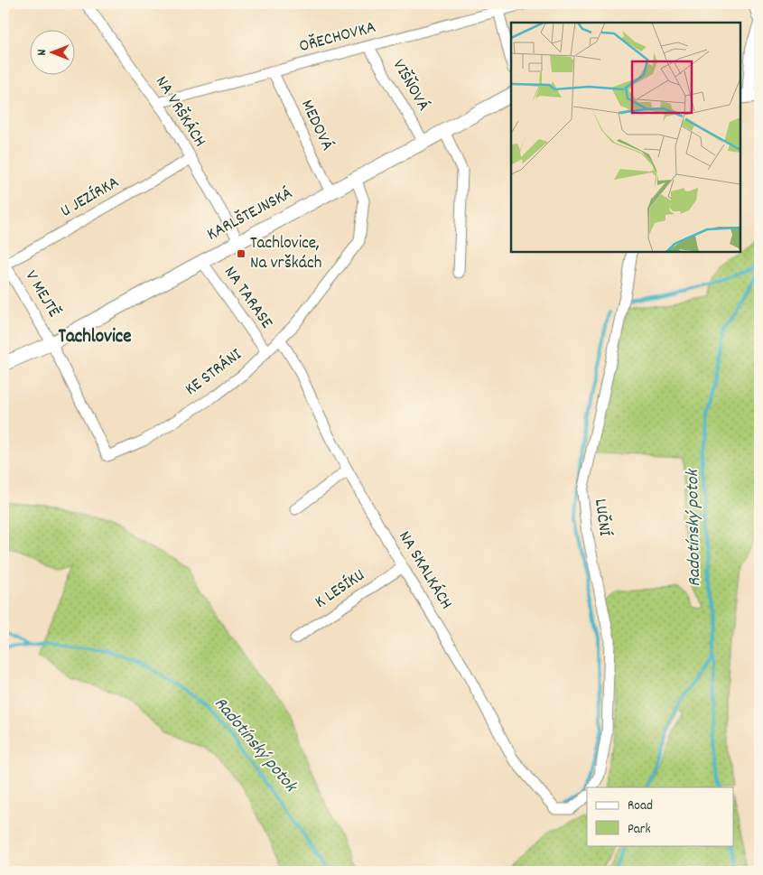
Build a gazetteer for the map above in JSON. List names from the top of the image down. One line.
{"streets":{"main road":["KARLŠTEJNSKÁ"],"street":["OŘECHOVKA","VIŠŇOVÁ","NA VRŠKÁCH","MEDOVÁ","U JEZÍRKA","V MEJTĚ","NA TARASE","KE STRÁNI","LUČNÍ","NA SKALKÁCH","K LESÍKU"]},"crossings":[["OŘECHOVKA","VIŠŇOVÁ"],["OŘECHOVKA","NA VRŠKÁCH"],["OŘECHOVKA","MEDOVÁ"],["VIŠŇOVÁ","KARLŠTEJNSKÁ"],["NA VRŠKÁCH","U JEZÍRKA"],["NA VRŠKÁCH","KARLŠTEJNSKÁ"],["MEDOVÁ","KARLŠTEJNSKÁ"],["U JEZÍRKA","V MEJTĚ"],["KARLŠTEJNSKÁ","V MEJTĚ"],["KARLŠTEJNSKÁ","NA TARASE"],["KARLŠTEJNSKÁ","KE STRÁNI"],["V MEJTĚ","KE STRÁNI"],["NA TARASE","KE STRÁNI"],["KE STRÁNI","NA SKALKÁCH"],["NA SKALKÁCH","K LESÍKU"]],"districts":["Tachlovice"],"water":["Radotínský potok"],"places":{"transit":["Tachlovice, Na vrškách"]},"legend":["Road","Park"],"north":"left"}
